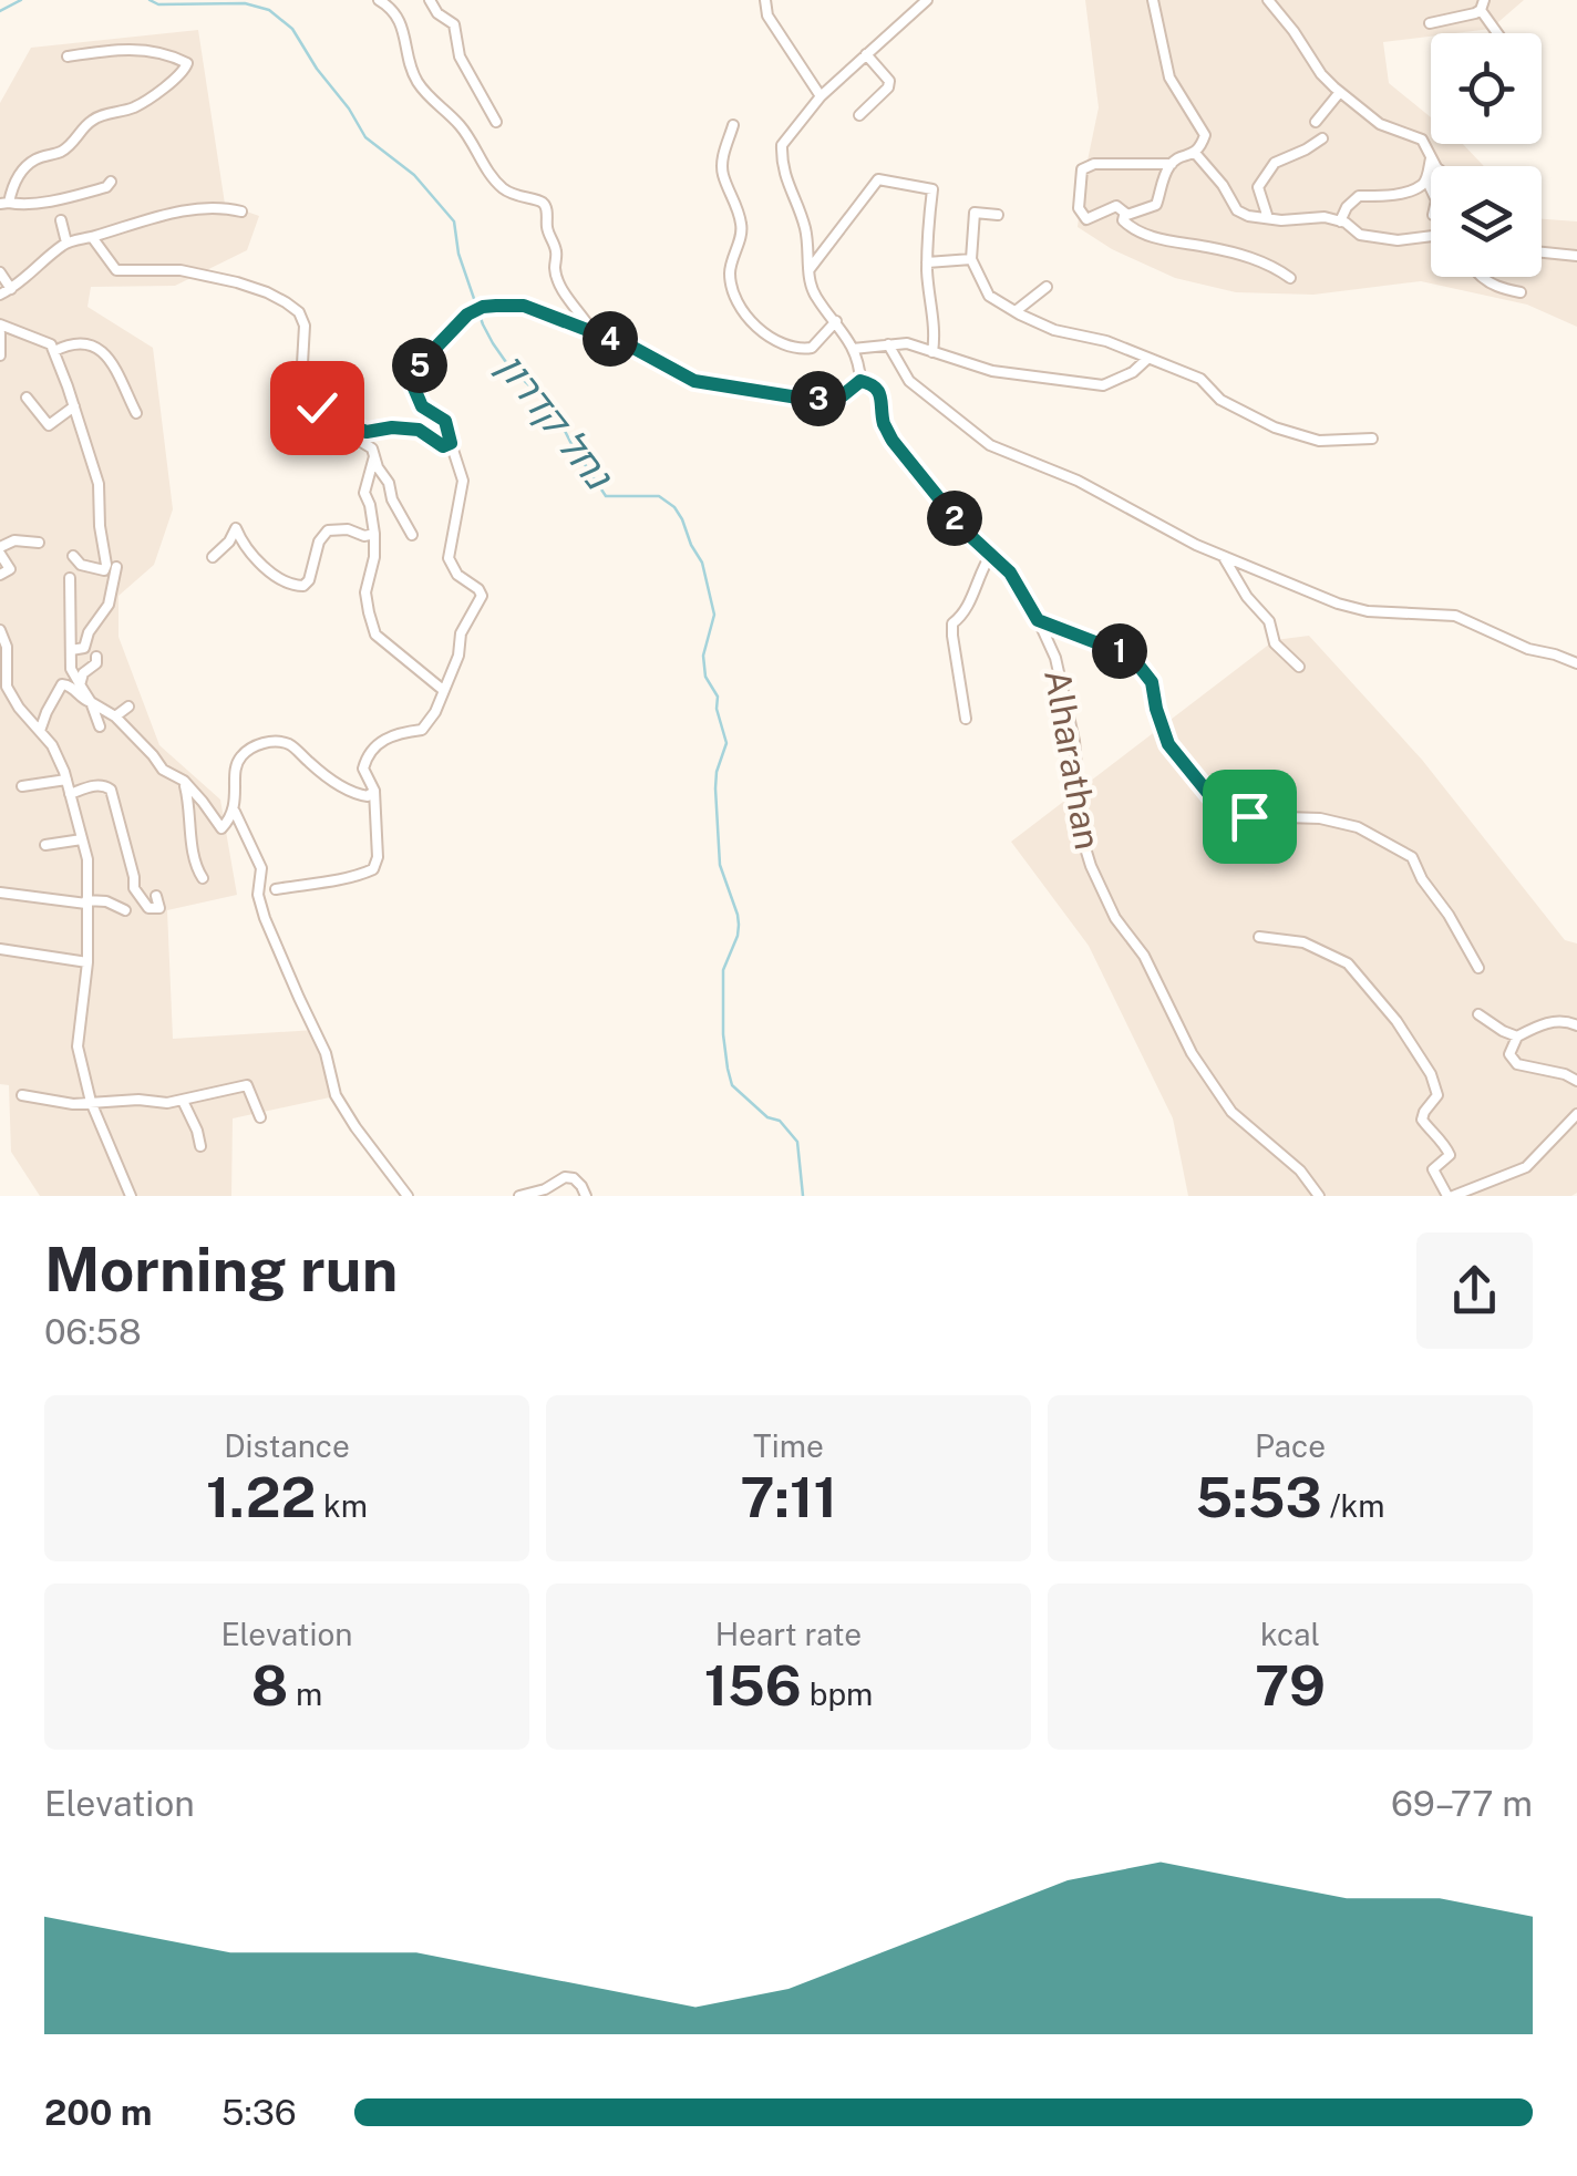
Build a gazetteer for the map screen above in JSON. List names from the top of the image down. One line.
{"streets":{"street":["Alharathan"]},"water":["נחל קדרון"],"page":{"pins":["4","5","3","2","1"],"heading":["Morning run","06:58"],"stats":[["Distance","1.22 km"],["Time","7:11"],["Pace","5:53 /km"],["Elevation","8 m"],["Heart rate","156 bpm"],["kcal","79"]],"chart":["Elevation","69–77 m"],"list":[{"name":"200 m","note":"5:36"}]}}
